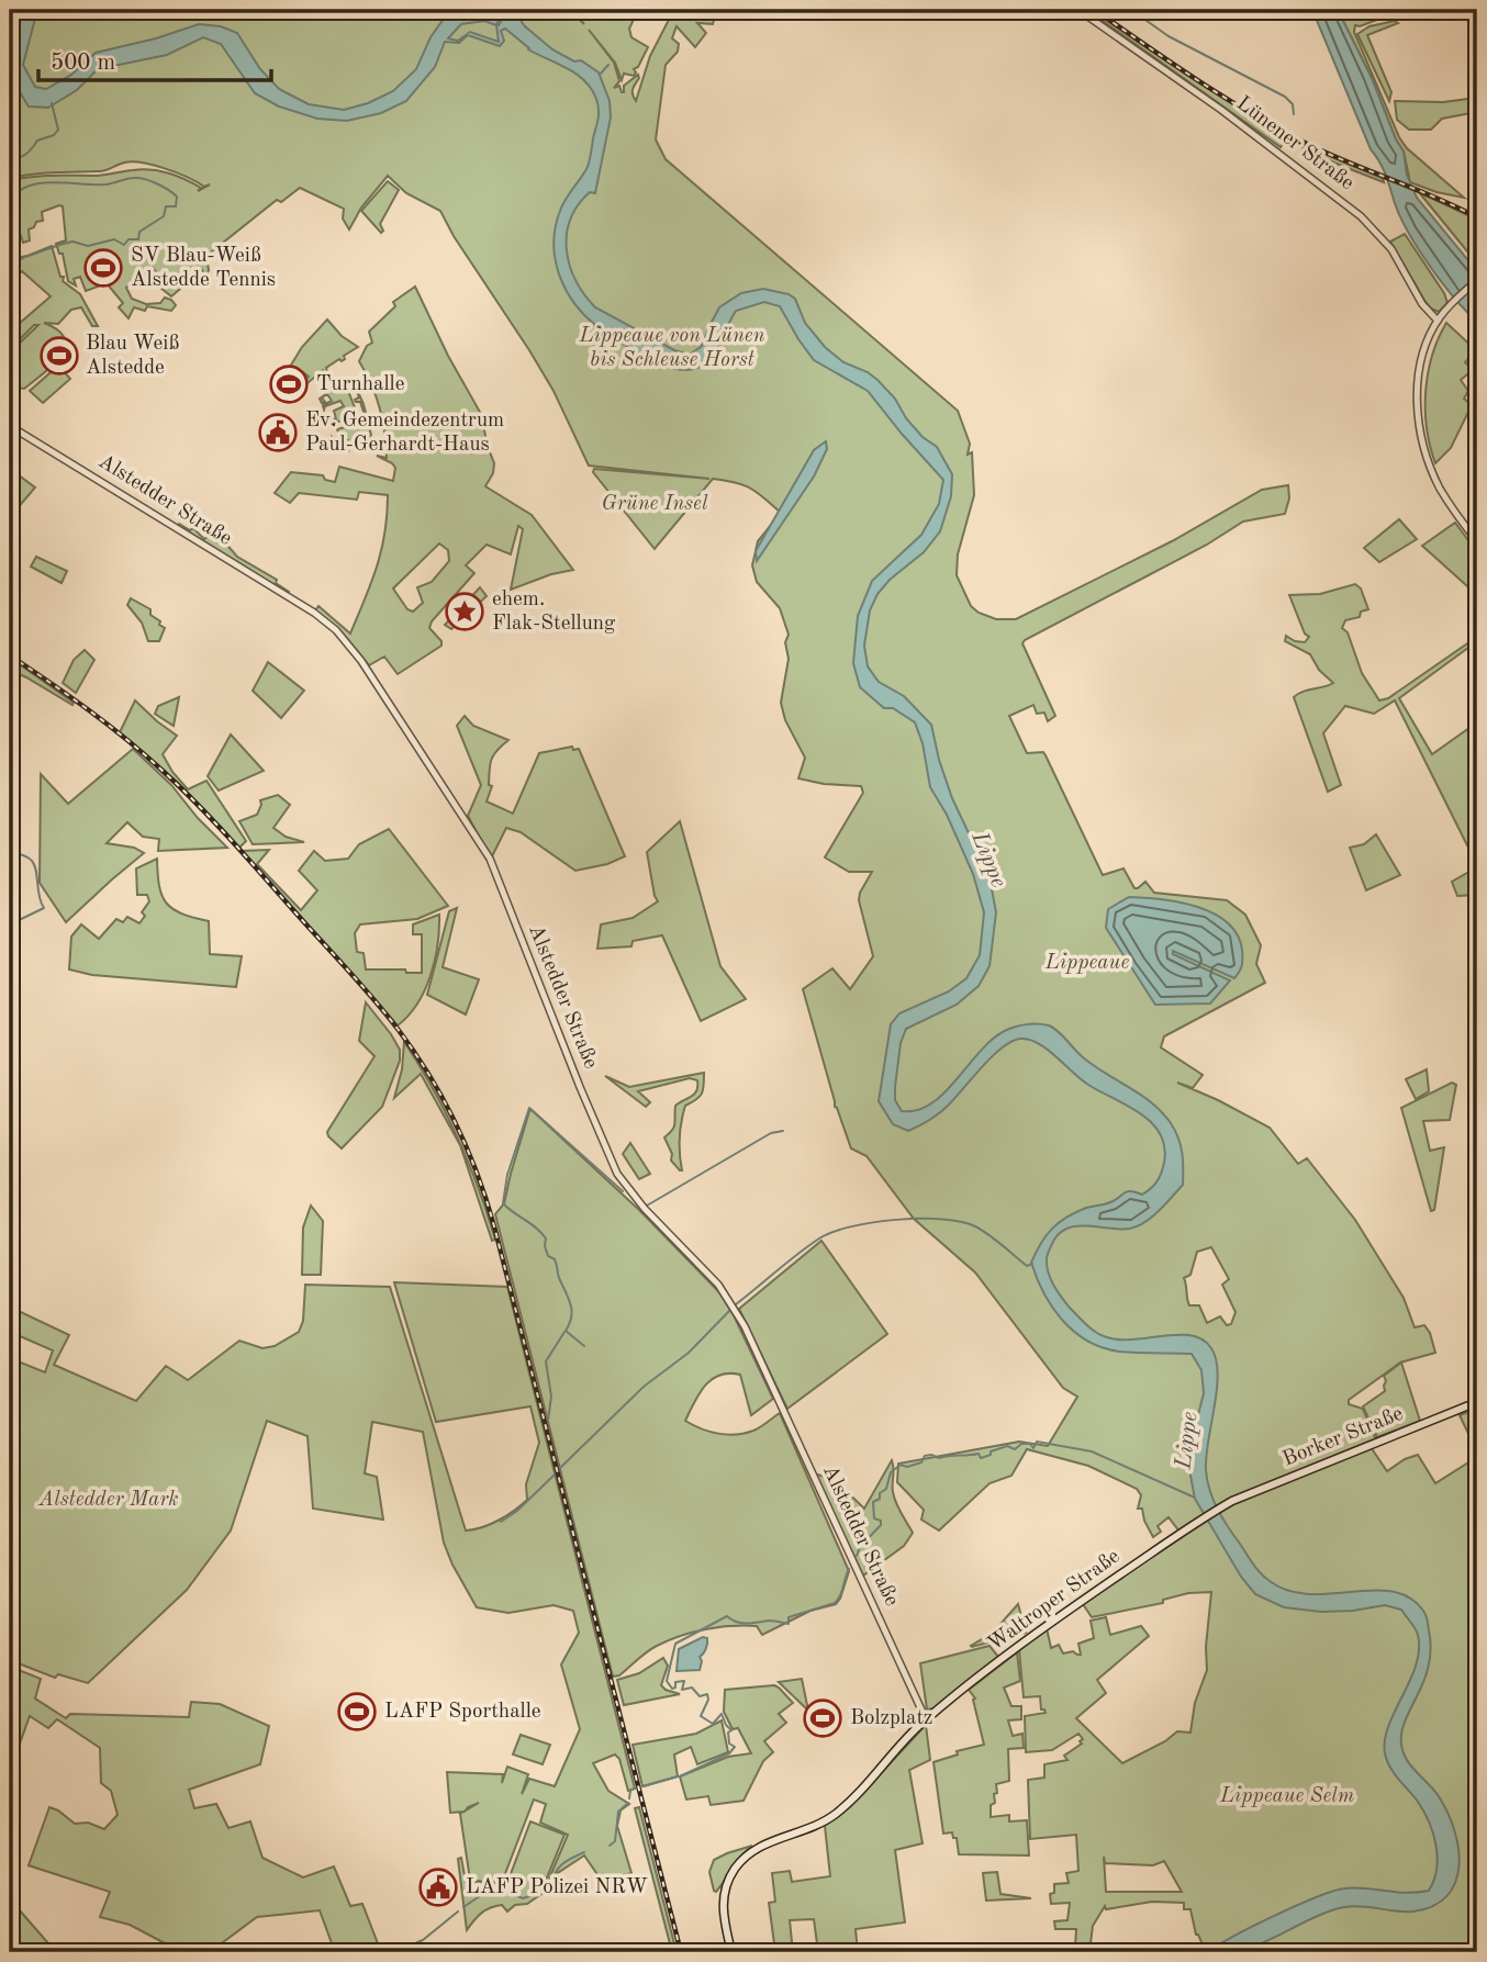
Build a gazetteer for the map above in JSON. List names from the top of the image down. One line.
{"streets":{"main road":["Borker Straße","Waltroper Straße"],"street":["Lünener Straße","Alstedder Straße"]},"crossings":[["Alstedder Straße","Waltroper Straße"],["Borker Straße","Waltroper Straße"]],"water":["Lippe"],"parks":["Lippeaue von Lünen bis Schleuse Horst","Grüne Insel","Lippeaue","Alstedder Mark","Lippeaue Selm"],"places":{"sports":["SV Blau-Weiß Alstedde Tennis","Blau Weiß Alstedde","Turnhalle","LAFP Sporthalle","Bolzplatz"],"public building":["Ev. Gemeindezentrum Paul-Gerhardt-Haus","LAFP Polizei NRW"],"place":["ehem. Flak-Stellung"]},"scale_bar":"500 m"}
